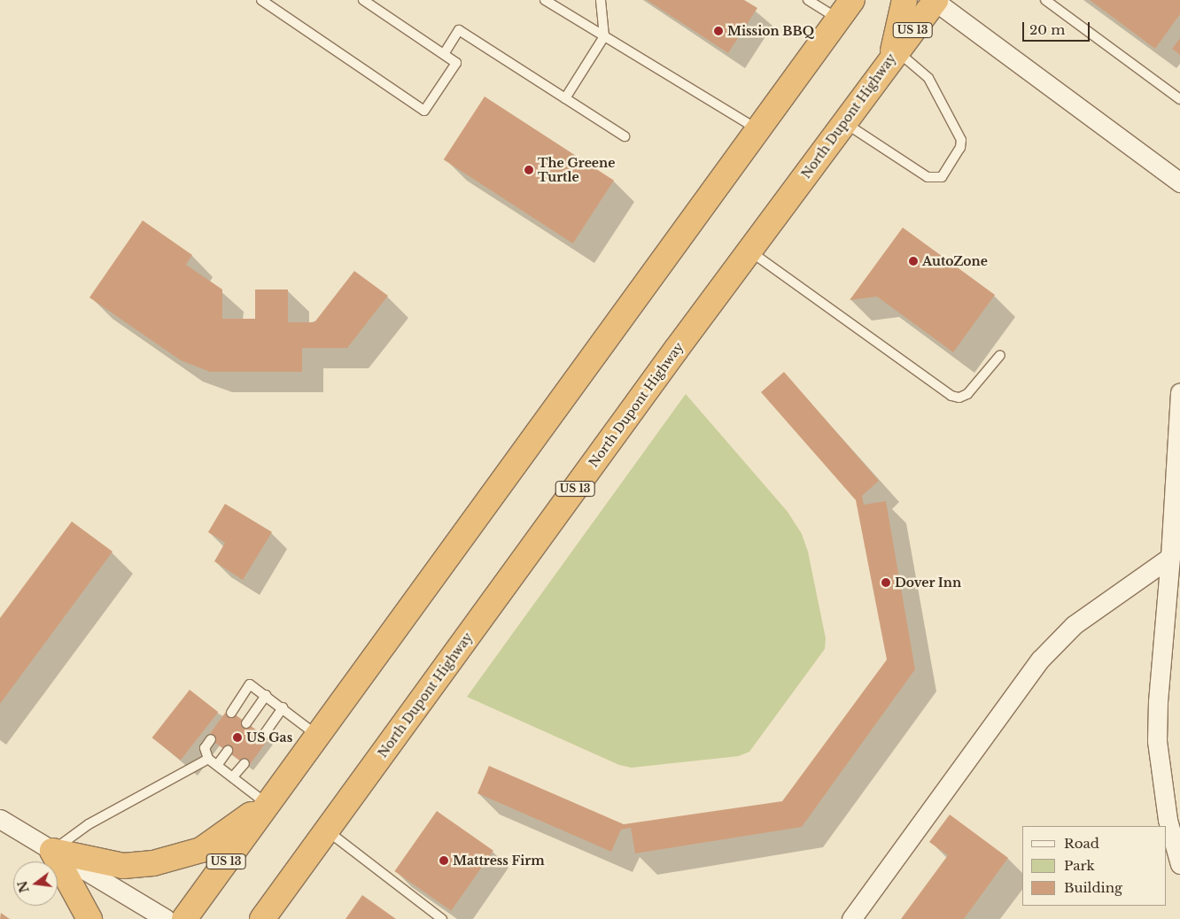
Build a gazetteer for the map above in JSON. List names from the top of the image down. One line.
{"streets":{"highway":["US 13","North Dupont Highway"]},"places":["Mission BBQ","The Greene Turtle","AutoZone","Dover Inn","US Gas","Mattress Firm"],"legend":["Road","Park","Building"],"scale_bar":"20 m","north":"left"}
